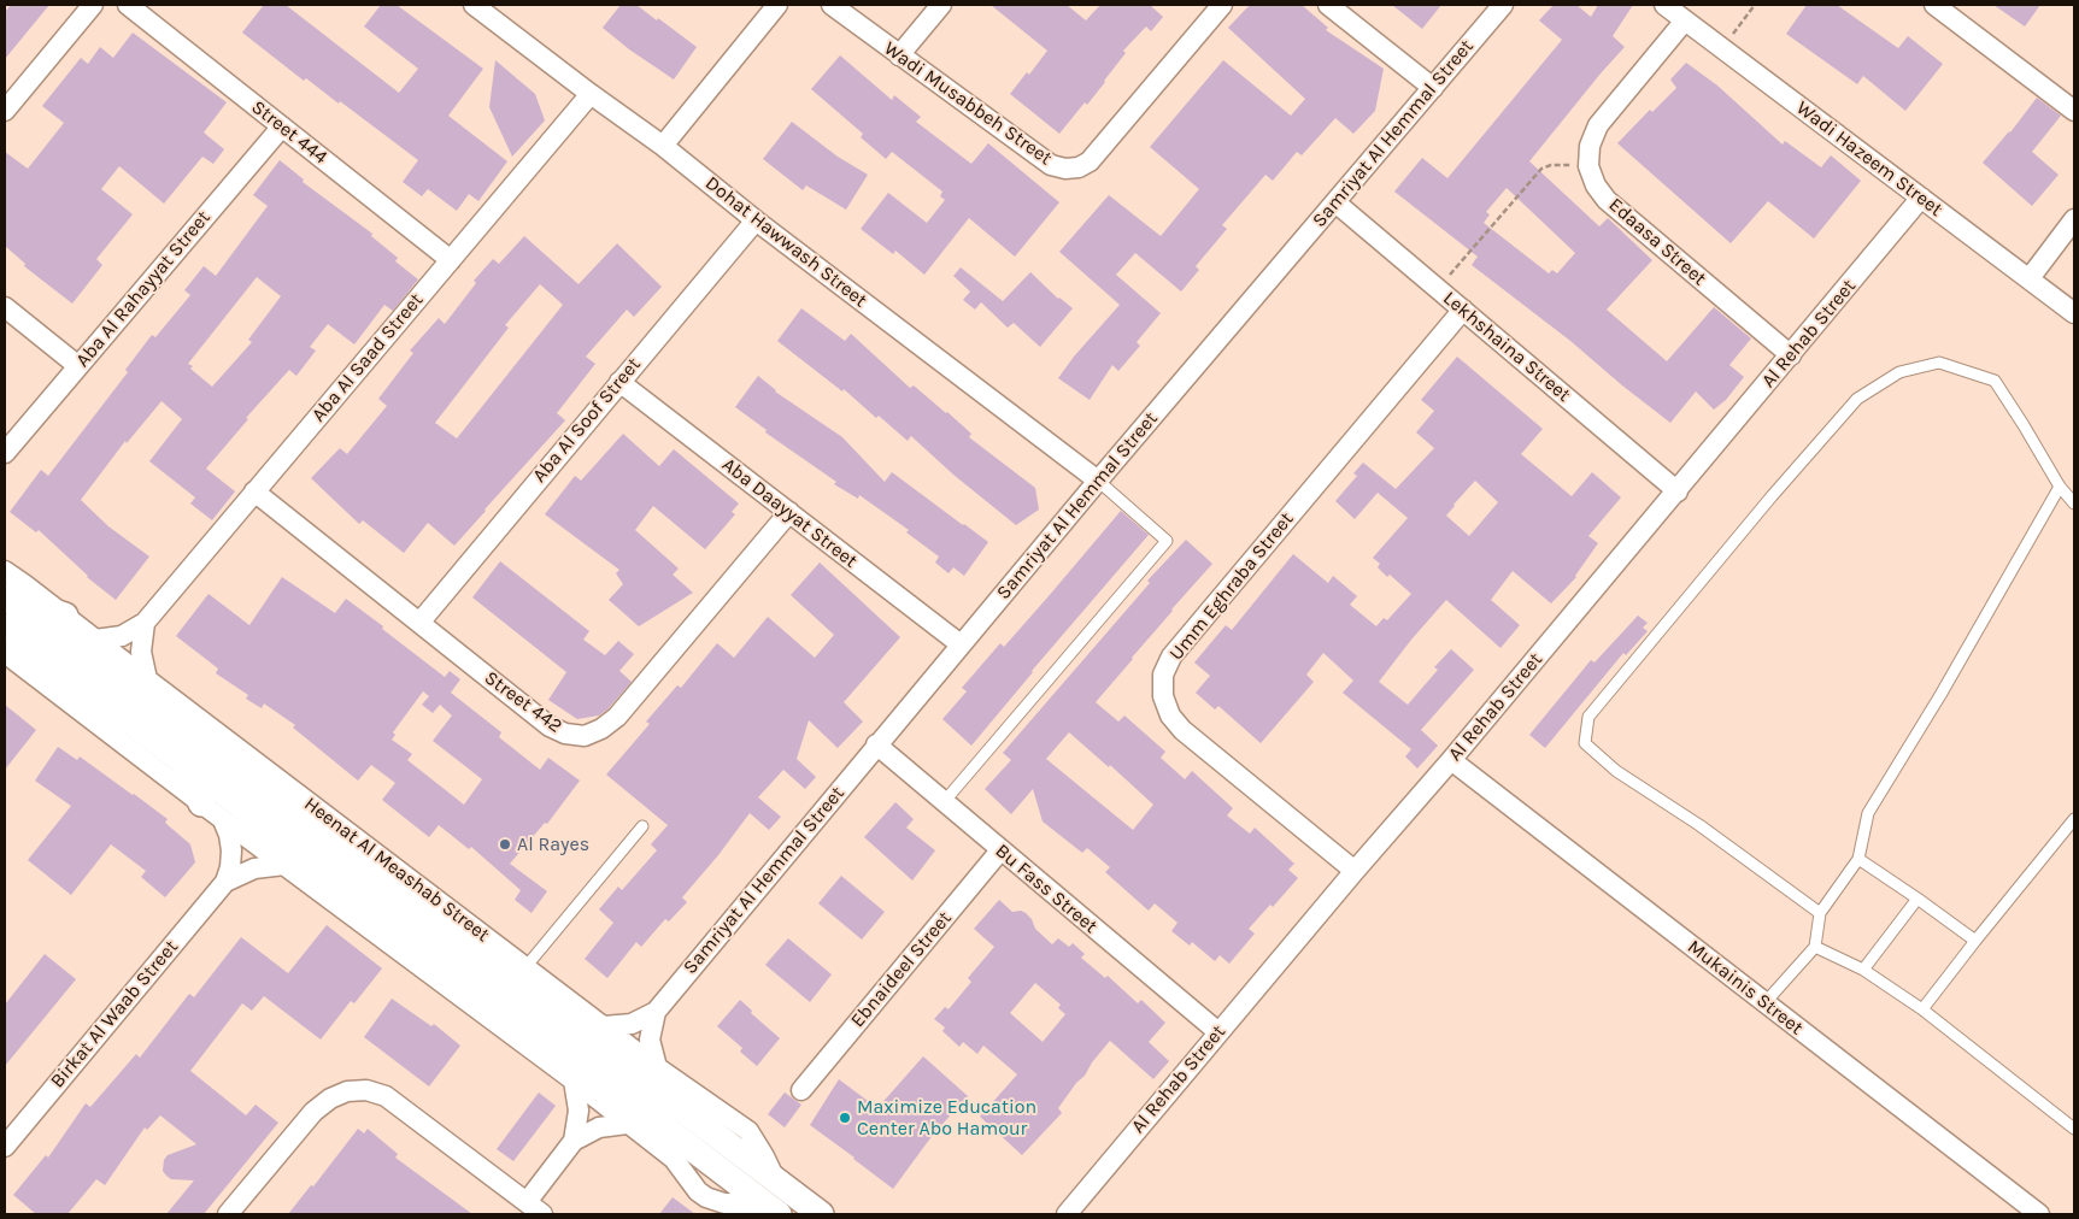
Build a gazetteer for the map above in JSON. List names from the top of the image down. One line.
{"streets":{"street":["Wadi Musabbeh Street","Street 444","Samriyat Al Hemmal Street","Wadi Hazeem Street","Dohat Hawwash Street","Edaasa Street","Aba Al Rahayyat Street","Al Rehab Street","Lekhshaina Street","Aba Al Saad Street","Aba Al Soof Street","Aba Daayyat Street","Umm Eghraba Street","Street 442","Heenat Al Meashab Street","Bu Fass Street","Ebnaideel Street","Mukainis Street","Birkat Al Waab Street"]},"crossings":[["Street 444","Aba Al Rahayyat Street"],["Street 444","Aba Al Saad Street"],["Samriyat Al Hemmal Street","Dohat Hawwash Street"],["Samriyat Al Hemmal Street","Lekhshaina Street"],["Samriyat Al Hemmal Street","Aba Daayyat Street"],["Samriyat Al Hemmal Street","Heenat Al Meashab Street"],["Samriyat Al Hemmal Street","Bu Fass Street"],["Wadi Hazeem Street","Al Rehab Street"],["Dohat Hawwash Street","Aba Al Saad Street"],["Dohat Hawwash Street","Aba Al Soof Street"],["Edaasa Street","Al Rehab Street"],["Al Rehab Street","Lekhshaina Street"],["Al Rehab Street","Umm Eghraba Street"],["Al Rehab Street","Bu Fass Street"],["Al Rehab Street","Mukainis Street"],["Lekhshaina Street","Umm Eghraba Street"],["Aba Al Saad Street","Street 442"],["Aba Al Saad Street","Heenat Al Meashab Street"],["Aba Al Soof Street","Aba Daayyat Street"],["Aba Al Soof Street","Street 442"],["Aba Daayyat Street","Street 442"],["Bu Fass Street","Ebnaideel Street"]],"places":["Al Rayes","Maximize Education Center Abo Hamour"]}
